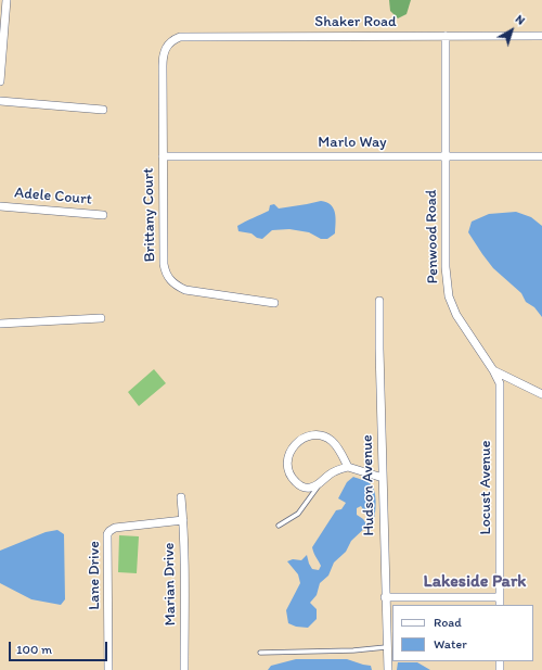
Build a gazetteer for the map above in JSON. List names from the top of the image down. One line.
{"streets":{"street":["Shaker Road","Marlo Way","Adele Court","Brittany Court","Penwood Road","Hudson Avenue","Locust Avenue","Lane Drive","Marian Drive"]},"crossings":[["Shaker Road","Brittany Court"],["Shaker Road","Penwood Road"],["Marlo Way","Brittany Court"],["Marlo Way","Penwood Road"],["Penwood Road","Locust Avenue"],["Lane Drive","Marian Drive"]],"districts":["Lakeside Park"],"legend":["Road","Water"],"scale_bar":"100 m","north":"top right"}
